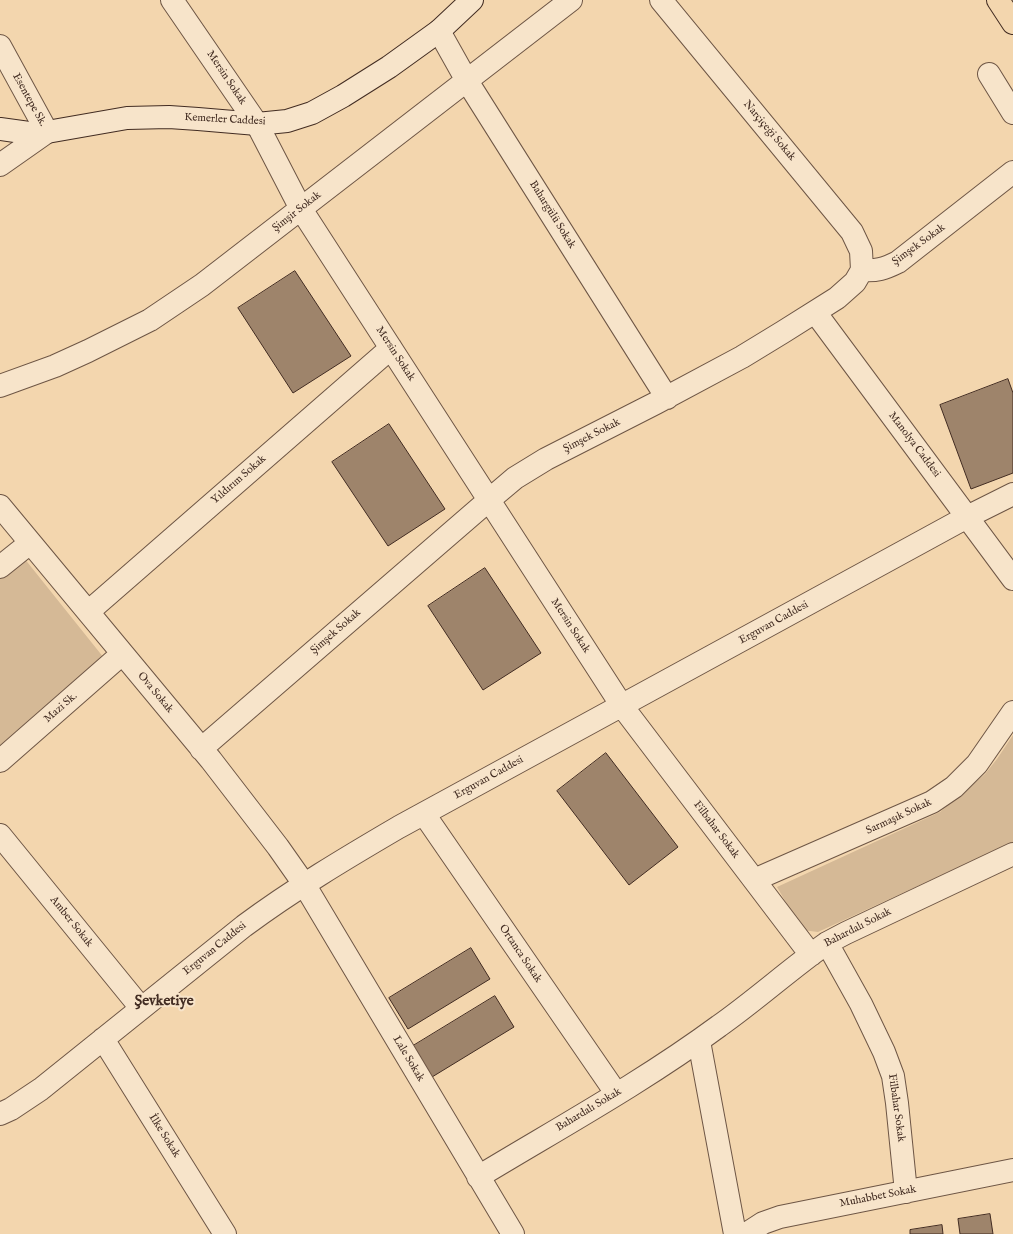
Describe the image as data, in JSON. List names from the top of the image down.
{
  "streets": {
    "street": [
      "Mersin Sokak",
      "Esentepe Sk.",
      "Kemerler Caddesi",
      "Narçiçeği Sokak",
      "Şimşir Sokak",
      "Bahargülü Sokak",
      "Şimşek Sokak",
      "Manolya Caddesi",
      "Yıldırım Sokak",
      "Erguvan Caddesi",
      "Ova Sokak",
      "Mazi Sk.",
      "Sarmaşık Sokak",
      "Filbahar Sokak",
      "Amber Sokak",
      "Bahardalı Sokak",
      "Ortanca Sokak",
      "Lale Sokak",
      "İlke Sokak",
      "Muhabbet Sokak"
    ]
  },
  "crossings": [
    ["Mersin Sokak", "Kemerler Caddesi"],
    ["Mersin Sokak", "Şimşir Sokak"],
    ["Mersin Sokak", "Şimşek Sokak"],
    ["Mersin Sokak", "Yıldırım Sokak"],
    ["Mersin Sokak", "Erguvan Caddesi"],
    ["Mersin Sokak", "Filbahar Sokak"],
    ["Esentepe Sk.", "Kemerler Caddesi"],
    ["Kemerler Caddesi", "Bahargülü Sokak"],
    ["Narçiçeği Sokak", "Şimşek Sokak"],
    ["Şimşir Sokak", "Bahargülü Sokak"],
    ["Bahargülü Sokak", "Şimşek Sokak"],
    ["Şimşek Sokak", "Manolya Caddesi"],
    ["Şimşek Sokak", "Ova Sokak"],
    ["Manolya Caddesi", "Erguvan Caddesi"],
    ["Yıldırım Sokak", "Ova Sokak"],
    ["Erguvan Caddesi", "Ova Sokak"],
    ["Erguvan Caddesi", "Filbahar Sokak"],
    ["Erguvan Caddesi", "Amber Sokak"],
    ["Erguvan Caddesi", "Ortanca Sokak"],
    ["Erguvan Caddesi", "Lale Sokak"],
    ["Erguvan Caddesi", "İlke Sokak"],
    ["Ova Sokak", "Mazi Sk."],
    ["Ova Sokak", "Lale Sokak"],
    ["Sarmaşık Sokak", "Filbahar Sokak"],
    ["Filbahar Sokak", "Bahardalı Sokak"],
    ["Filbahar Sokak", "Muhabbet Sokak"],
    ["Bahardalı Sokak", "Ortanca Sokak"],
    ["Bahardalı Sokak", "Lale Sokak"]
  ],
  "districts": ["Şevketiye"]
}
